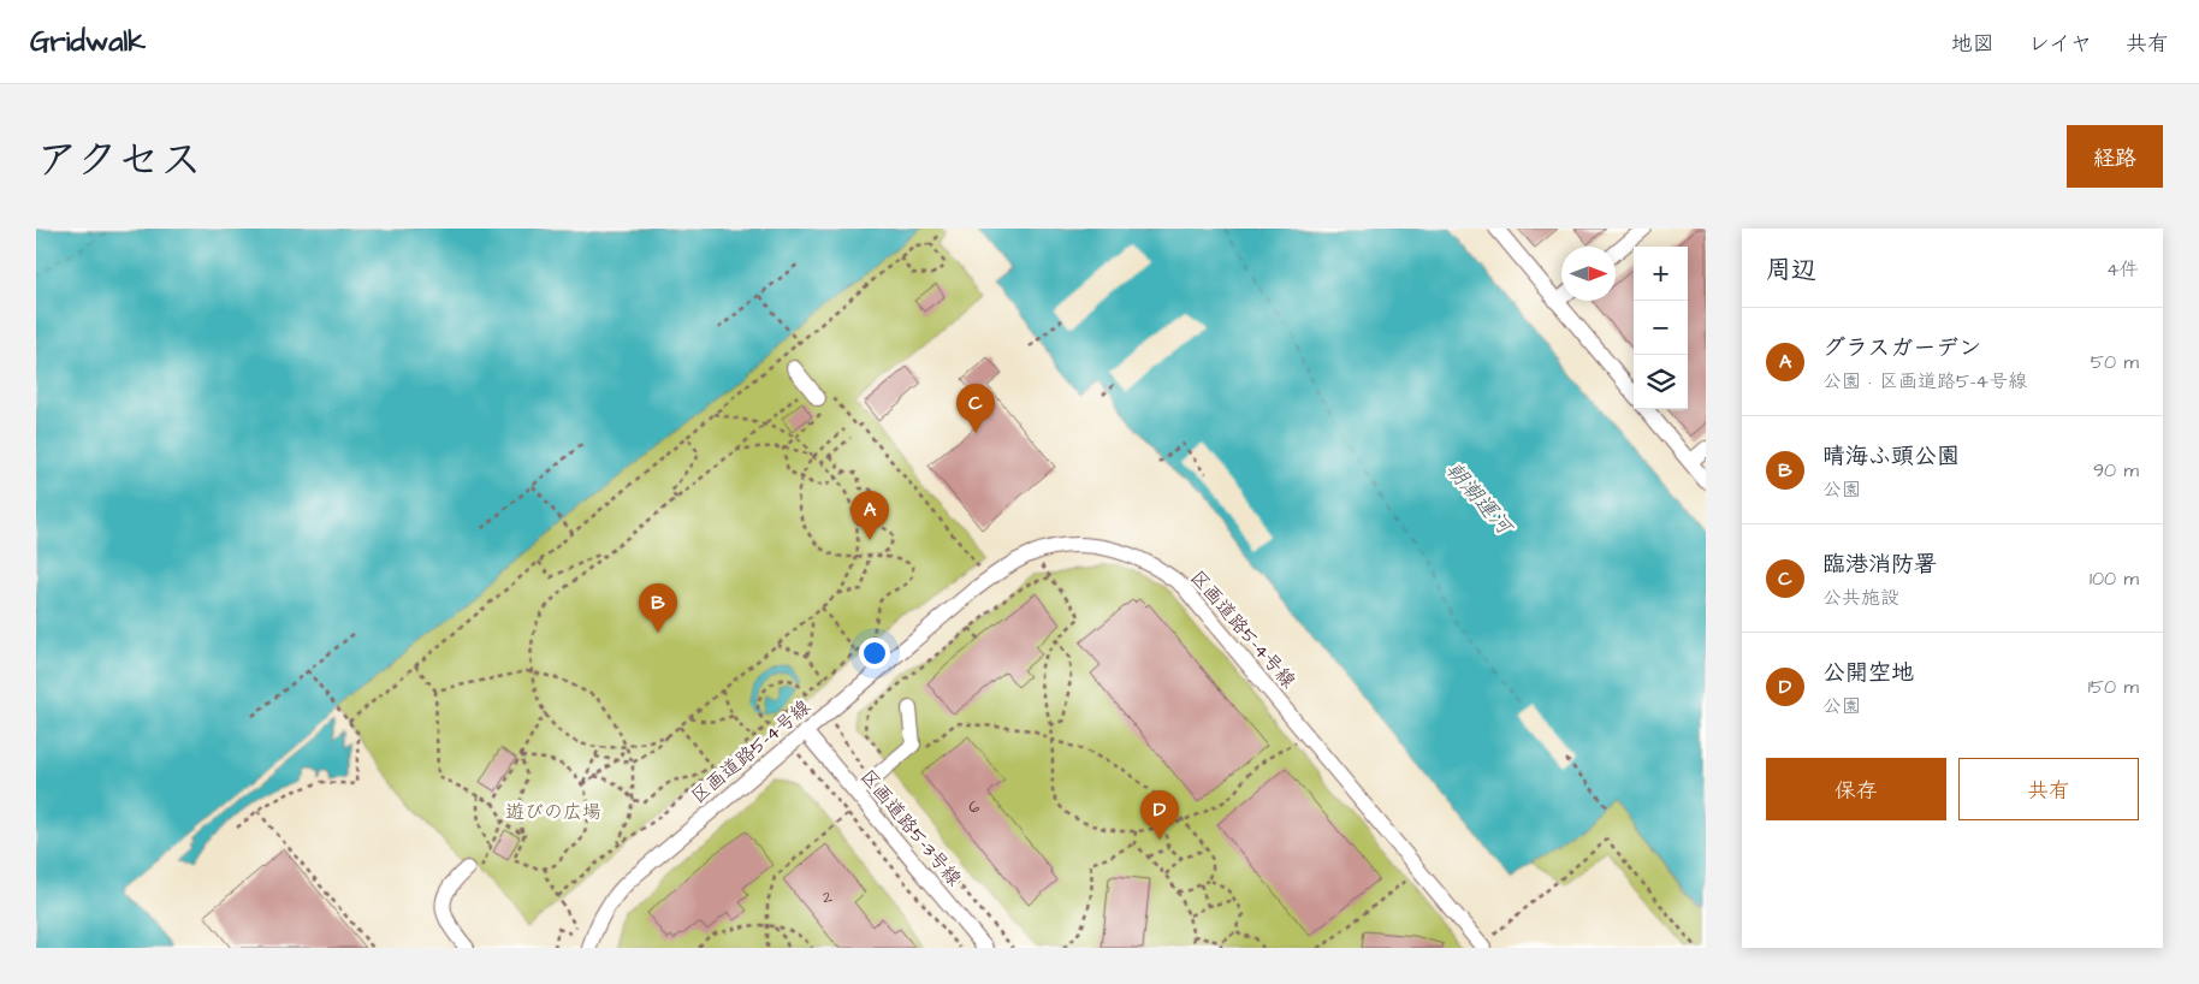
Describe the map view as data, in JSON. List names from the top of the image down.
{
  "streets": {
    "street": ["区画道路5-4号線", "区画道路5-3号線"]
  },
  "crossings": [
    ["区画道路5-4号線", "区画道路5-3号線"]
  ],
  "water": ["朝潮運河"],
  "parks": ["遊びの広場"],
  "house_numbers": ["6", "2"],
  "north": "right",
  "page": {
    "header": "Gridwalk",
    "nav": ["地図", "レイヤ", "共有"],
    "title": "アクセス",
    "buttons": [
      "経路",
      ["保存", "共有"]
    ],
    "heading": ["周辺", "4件"],
    "map_buttons": ["+", "−"],
    "list": [
      {
        "mark": "A",
        "name": "グラスガーデン",
        "note": "公園 · 区画道路5-4号線",
        "value": "50 m"
      },
      {
        "mark": "B",
        "name": "晴海ふ頭公園",
        "note": "公園",
        "value": "90 m"
      },
      {
        "mark": "C",
        "name": "臨港消防署",
        "note": "公共施設",
        "value": "100 m"
      },
      {
        "mark": "D",
        "name": "公開空地",
        "note": "公園",
        "value": "150 m"
      }
    ],
    "pins": [
      "C",
      "A",
      "B",
      "D"
    ]
  }
}
